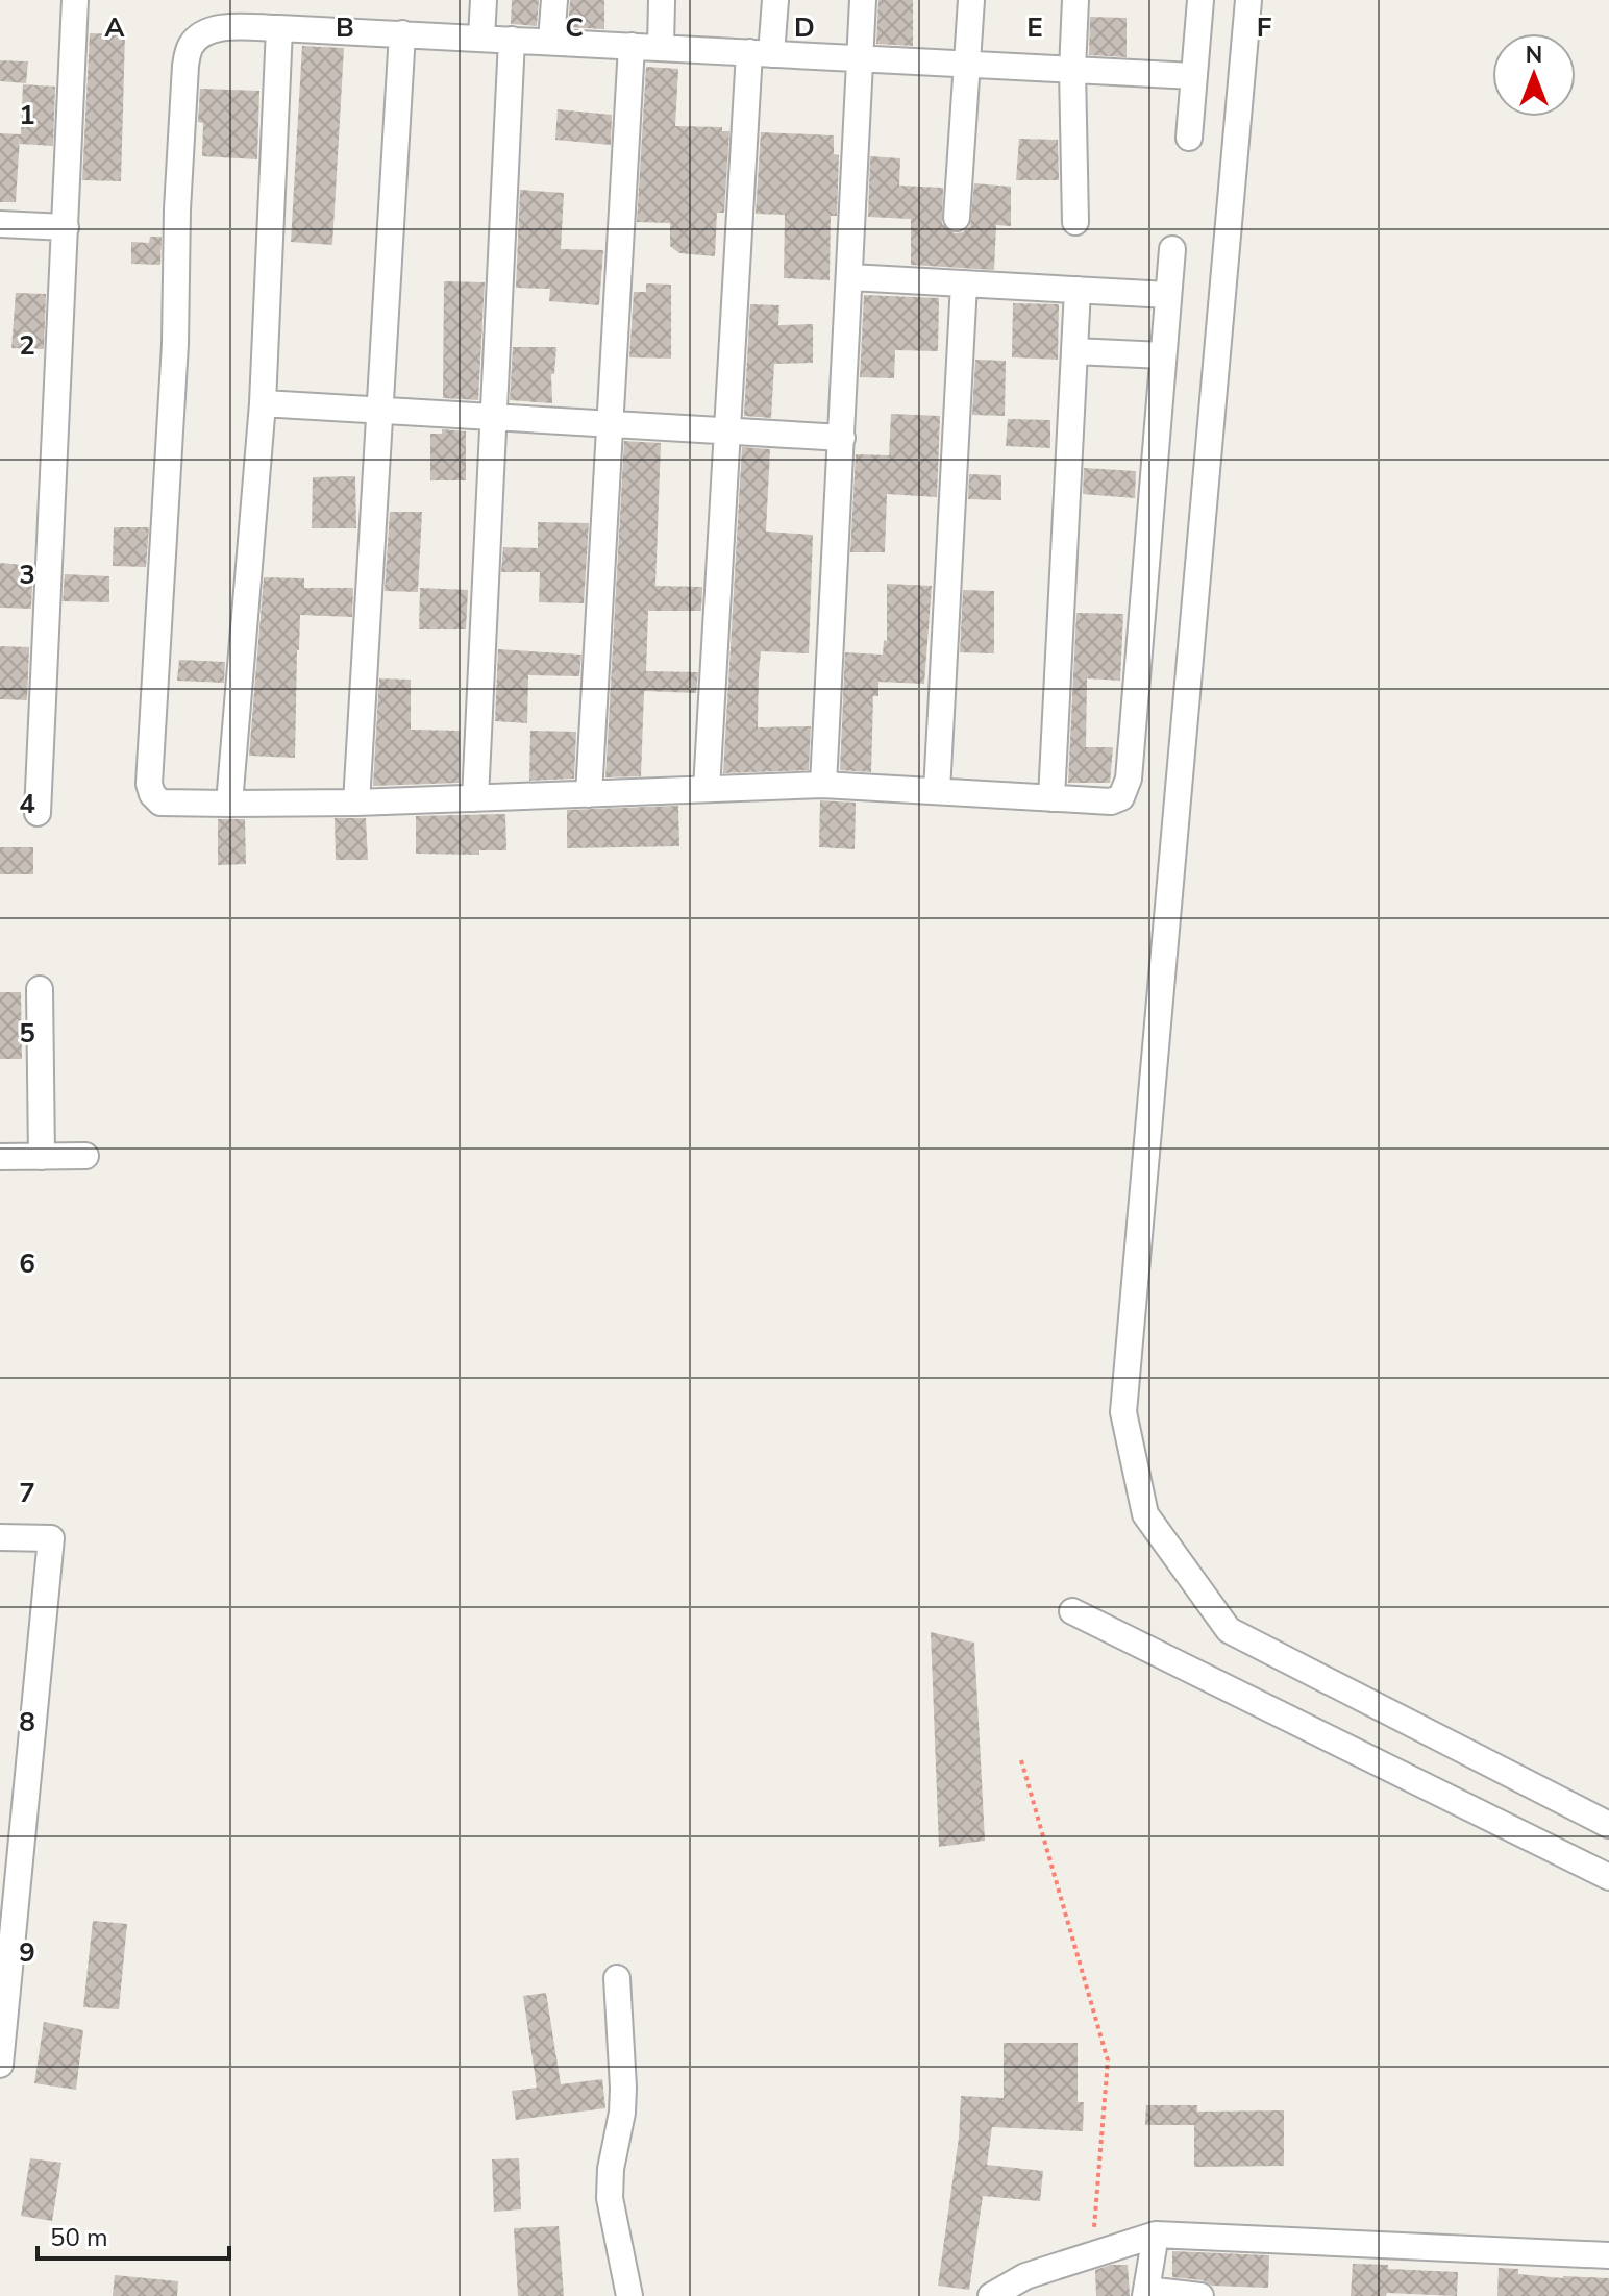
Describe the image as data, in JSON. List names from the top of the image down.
{
  "scale_bar": "50 m",
  "north": "top",
  "grid": {
    "columns": [
      "A",
      "B",
      "C",
      "D",
      "E",
      "F"
    ],
    "rows": [
      "1",
      "2",
      "3",
      "4",
      "5",
      "6",
      "7",
      "8",
      "9"
    ]
  }
}
